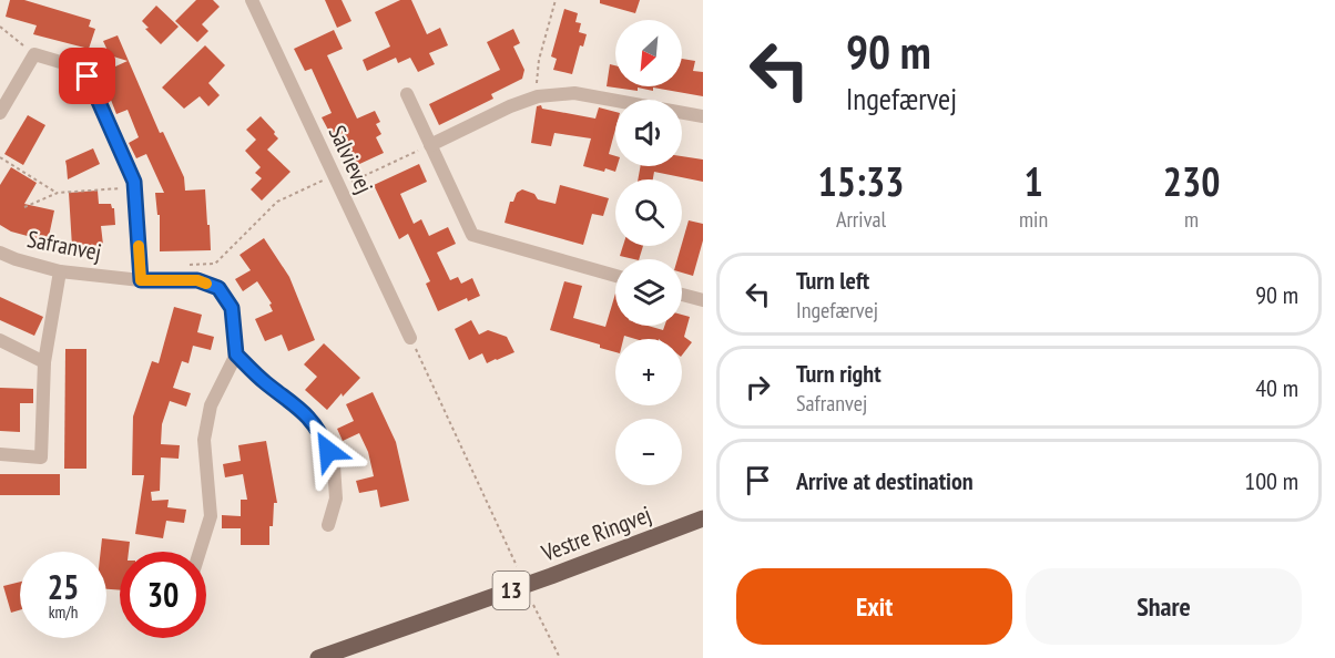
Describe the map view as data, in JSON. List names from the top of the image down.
{
  "streets": {
    "main road": ["Vestre Ringvej", "13"],
    "street": ["Salvievej", "Safranvej"]
  },
  "north": "bottom left",
  "page": {
    "turn": ["90 m", "Ingefærvej"],
    "map_buttons": ["+", "−"],
    "eta": [
      "15:33",
      "Arrival",
      "1",
      "min",
      "230",
      "m"
    ],
    "list": [
      {
        "name": "Turn left",
        "note": "Ingefærvej",
        "value": "90 m"
      },
      {
        "name": "Turn right",
        "note": "Safranvej",
        "value": "40 m"
      },
      {
        "name": "Arrive at destination",
        "value": "100 m"
      }
    ],
    "speed": "25 km/h",
    "limit": "30",
    "buttons": ["Exit", "Share"]
  }
}
